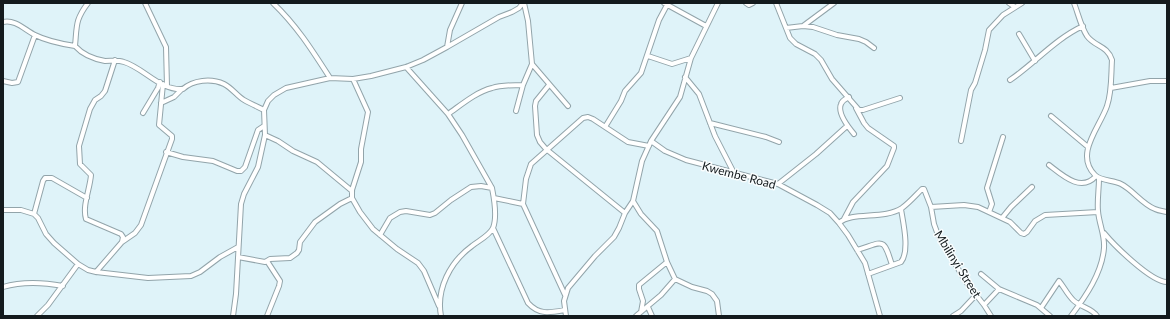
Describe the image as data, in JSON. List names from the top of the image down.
{
  "streets": {
    "street": ["Kwembe Road", "Mbilinyi Street"]
  }
}
